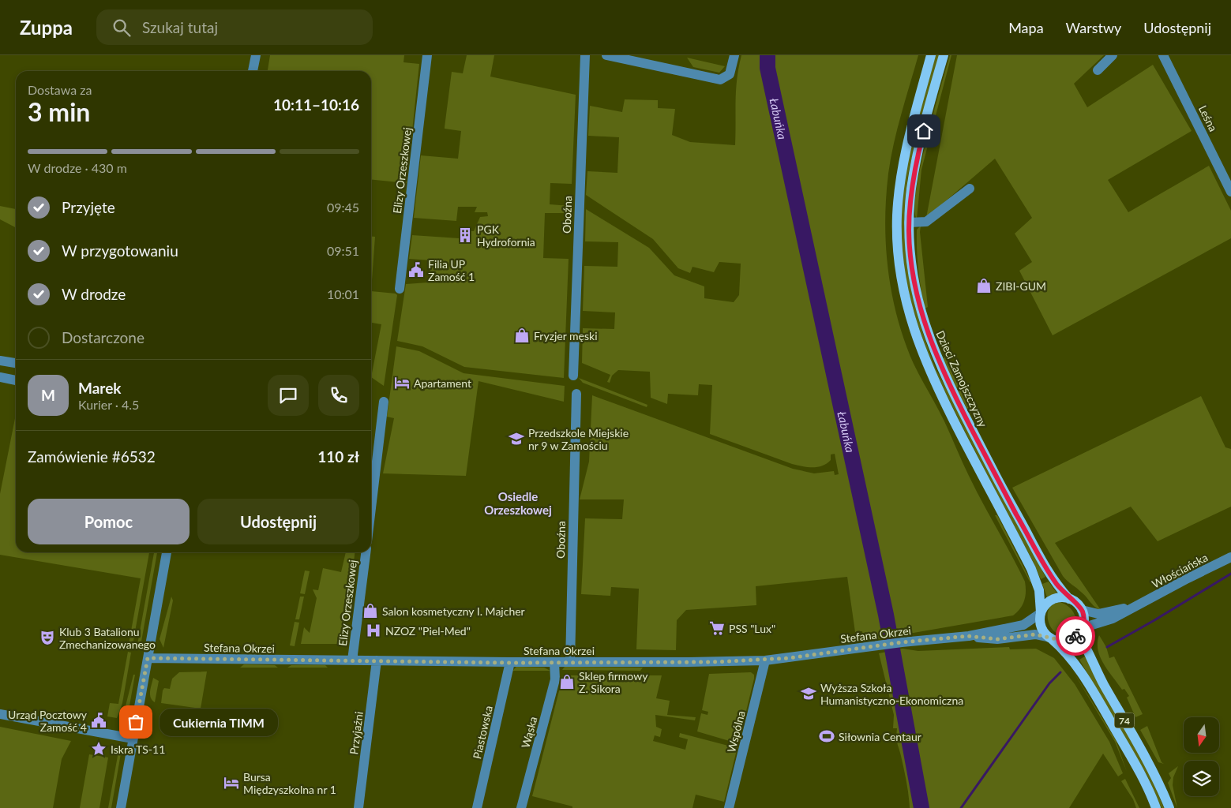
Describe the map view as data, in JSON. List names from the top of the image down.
{
  "streets": {
    "main road": ["Dzieci Zamojszczyzny", "74"],
    "street": [
      "Leśna",
      "Elizy Orzeszkowej",
      "Oboźna",
      "Włościańska",
      "Stefana Okrzei",
      "Wspólna",
      "Piastowska",
      "Wąska",
      "Przyjaźni"
    ]
  },
  "crossings": [
    ["Elizy Orzeszkowej", "Stefana Okrzei"],
    ["Oboźna", "Stefana Okrzei"],
    ["Dzieci Zamojszczyzny", "Włościańska"],
    ["Dzieci Zamojszczyzny", "Stefana Okrzei"],
    ["Dzieci Zamojszczyzny", "74"],
    ["Włościańska", "Stefana Okrzei"],
    ["Włościańska", "74"],
    ["Stefana Okrzei", "74"],
    ["Stefana Okrzei", "Wspólna"],
    ["Stefana Okrzei", "Piastowska"],
    ["Stefana Okrzei", "Wąska"],
    ["Stefana Okrzei", "Przyjaźni"]
  ],
  "districts": ["Osiedle Orzeszkowej"],
  "water": ["Łabuńka"],
  "places": {
    "building": ["PGK Hydrofornia"],
    "public building": ["Filia UP Zamość 1", "Urząd Pocztowy Zamość 4"],
    "shop": [
      "ZIBI-GUM",
      "Fryzjer męski",
      "Salon kosmetyczny I. Majcher",
      "Sklep firmowy Z. Sikora"
    ],
    "hotel": ["Apartament", "Bursa Międzyszkolna nr 1"],
    "school or university": ["Przedszkole Miejskie nr 9 w Zamościu", "Wyższa Szkoła Humanistyczno-Ekonomiczna"],
    "supermarket": ["PSS \"Lux\""],
    "hospital": ["NZOZ \"Piel-Med\""],
    "theatre": ["Klub 3 Batalionu Zmechanizowanego"],
    "other": ["Cukiernia TIMM"],
    "sports": ["Siłownia Centaur"],
    "place": ["Iskra TS-11"]
  },
  "north": "bottom",
  "page": {
    "header": "Zuppa",
    "search": "Szukaj tutaj",
    "nav": ["Mapa", "Warstwy", "Udostępnij"],
    "heading": ["3 min", "Dostawa za", "10:11–10:16"],
    "panel": [
      "Marek",
      "Kurier · 4.5",
      "Zamówienie #6532",
      "110 zł"
    ],
    "bar": "W drodze · 430 m",
    "list": [
      ["Przyjęte", "09:45"],
      ["W przygotowaniu", "09:51"],
      ["W drodze", "10:01"],
      "Dostarczone"
    ],
    "round": "M",
    "buttons": ["Pomoc", "Udostępnij"],
    "bubble": "Cukiernia TIMM"
  }
}
